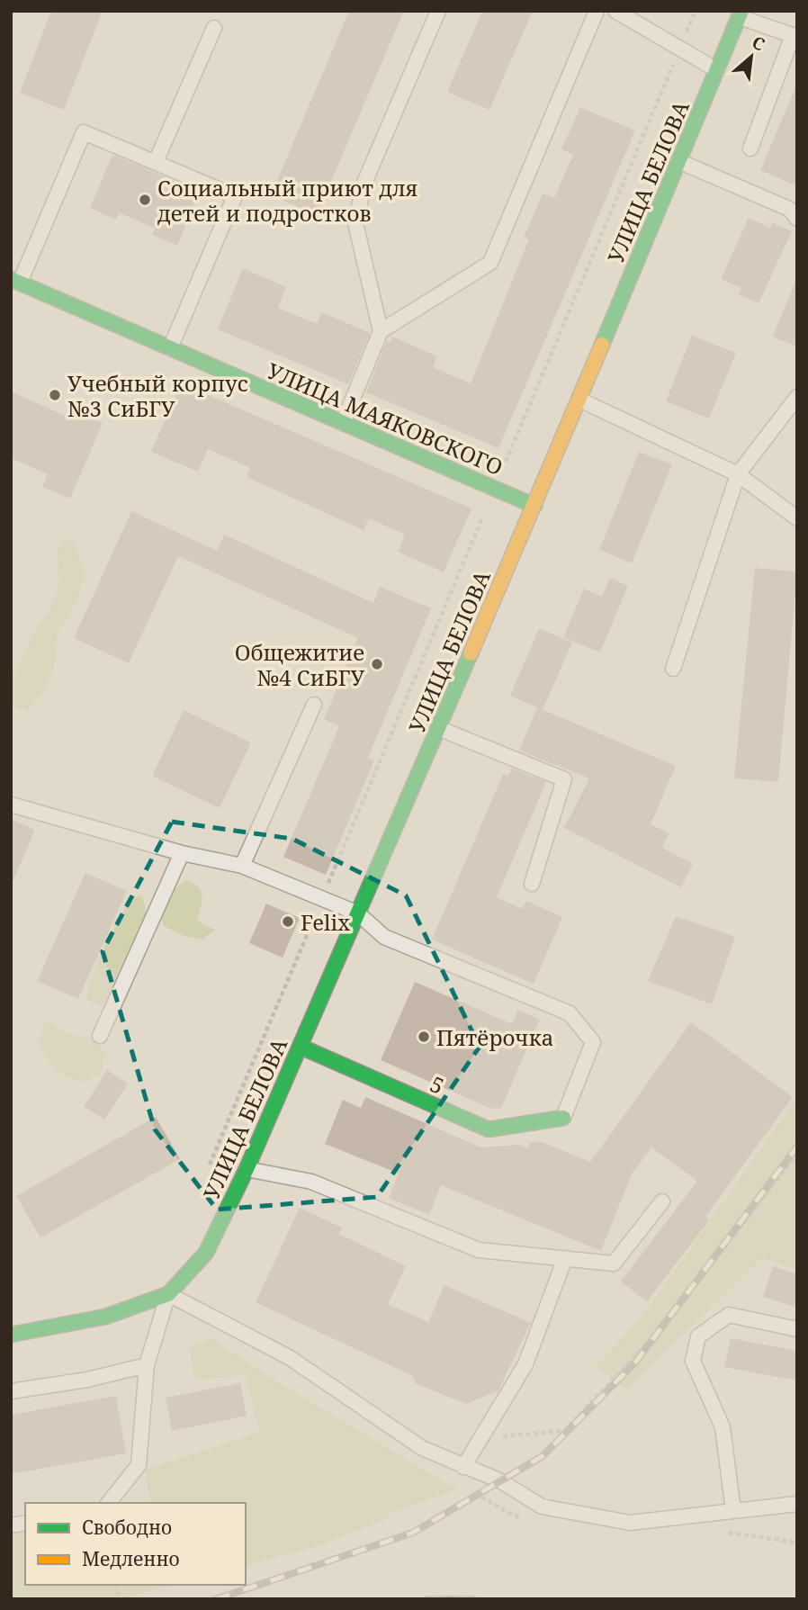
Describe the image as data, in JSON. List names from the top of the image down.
{
  "streets": {
    "main road": ["УЛИЦА БЕЛОВА", "УЛИЦА МАЯКОВСКОГО", "5"]
  },
  "crossings": [
    ["УЛИЦА БЕЛОВА", "УЛИЦА МАЯКОВСКОГО"],
    ["УЛИЦА БЕЛОВА", "5"]
  ],
  "places": [
    "Социальный приют для детей и подростков",
    "Учебный корпус №3 СиБГУ",
    "Общежитие №4 СиБГУ",
    "Felix",
    "Пятёрочка"
  ],
  "legend": ["Свободно", "Медленно"],
  "north": "top right"
}
